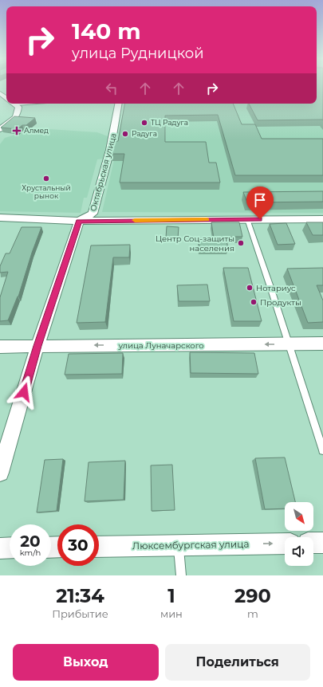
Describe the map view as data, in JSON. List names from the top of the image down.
{
  "streets": {
    "street": ["Октябрьская улица", "улица Луначарского", "Люксембургская улица"]
  },
  "one_way": ["улица Луначарского", "Люксембургская улица"],
  "places": {
    "other": [
      "ТЦ Радуга",
      "Радуга",
      "Хрустальный рынок",
      "Центр Соц-защиты населения",
      "Нотариус",
      "Продукты"
    ],
    "health": ["Алмед"]
  },
  "north": "bottom right",
  "page": {
    "turn": ["140 m", "улица Рудницкой"],
    "speed": "20 km/h",
    "limit": "30",
    "eta": [
      "21:34",
      "Прибытие",
      "1",
      "мин",
      "290",
      "m"
    ],
    "buttons": ["Выход", "Поделиться"]
  }
}
